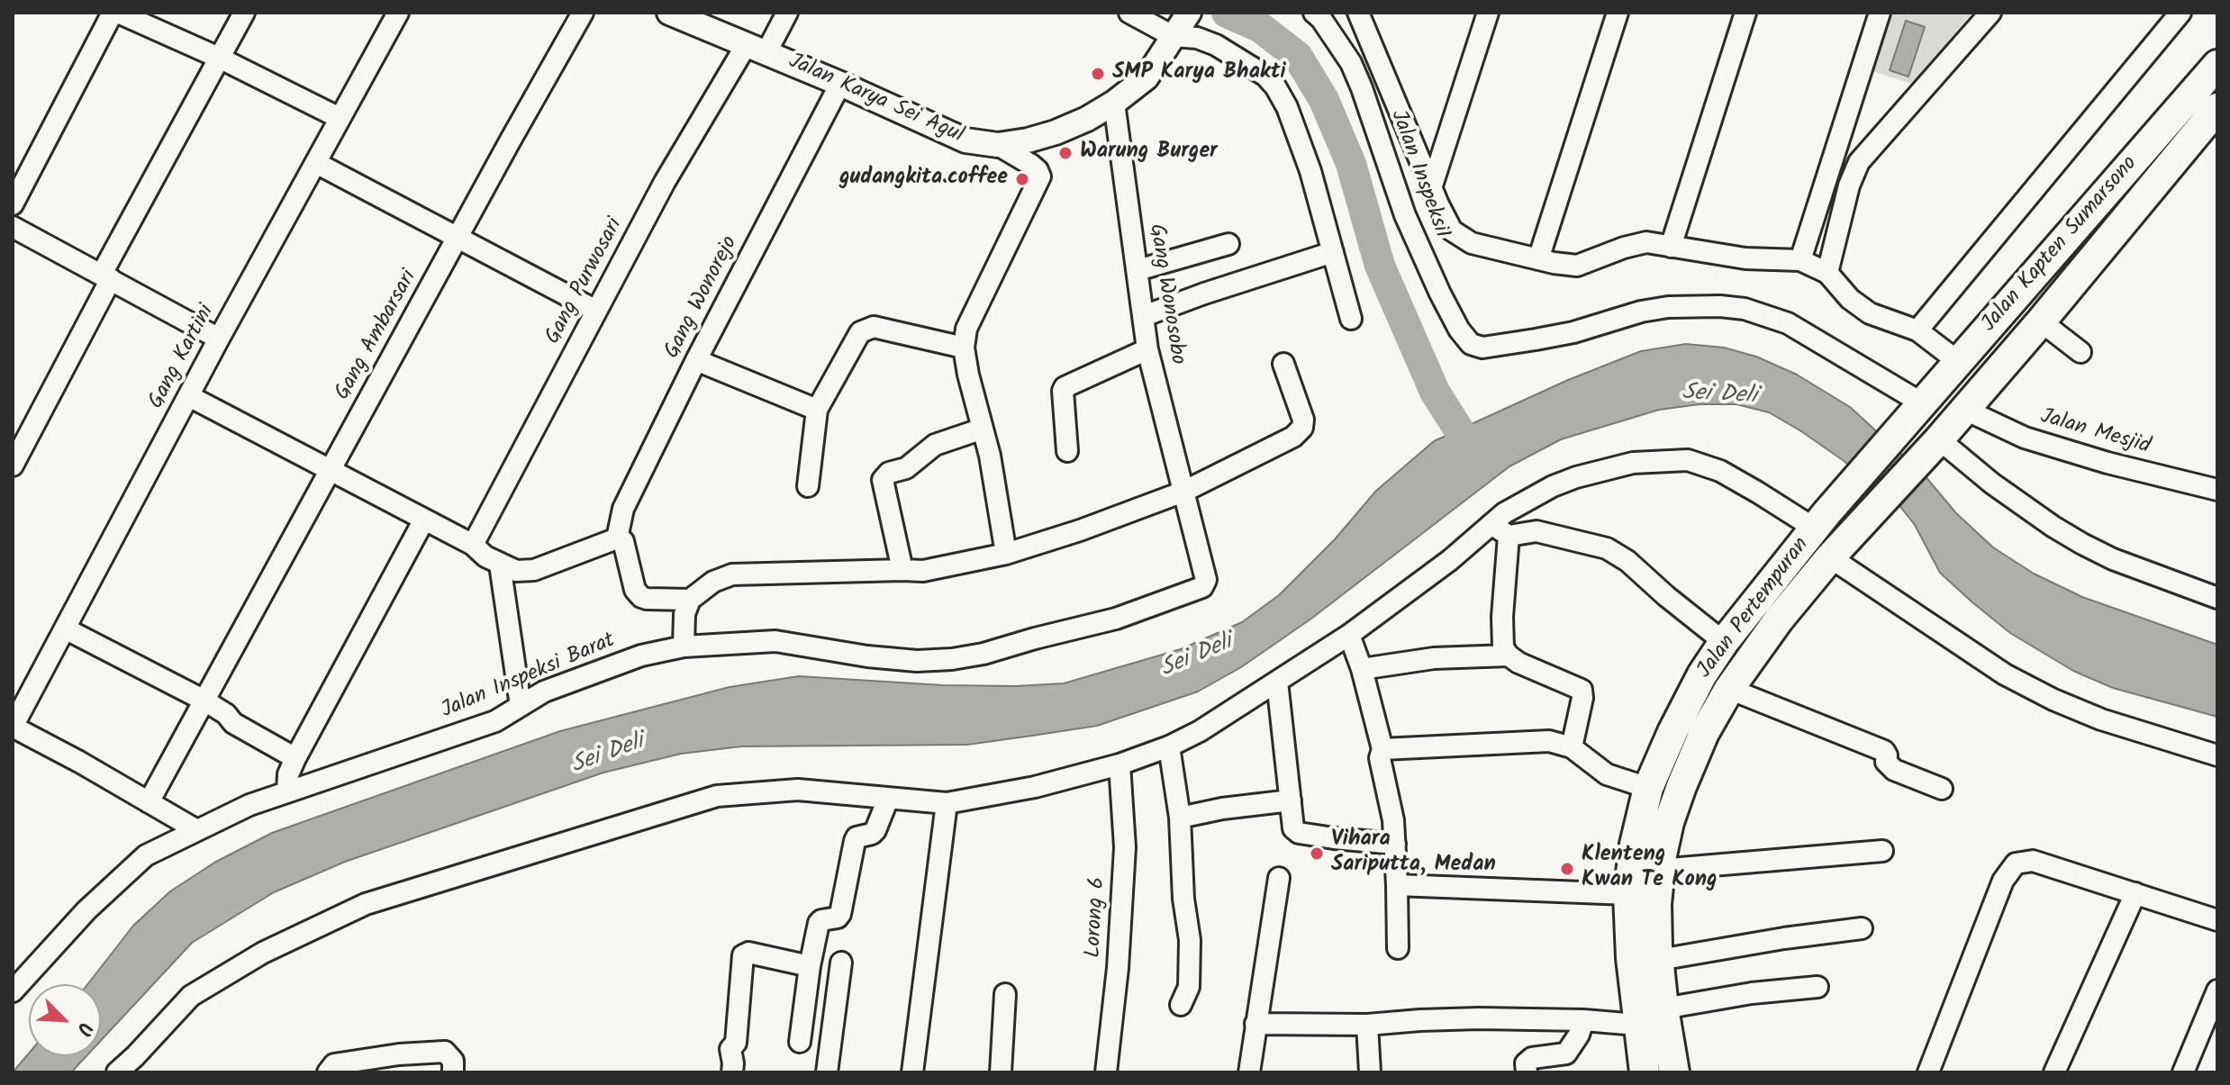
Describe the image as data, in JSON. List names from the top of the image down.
{
  "streets": {
    "highway": ["Jalan Kapten Sumarsono", "Jalan Pertempuran"],
    "main road": ["Jalan Karya Sei Agul"],
    "street": [
      "Jalan InspeksiI",
      "Gang Purwosari",
      "Gang Wonosobo",
      "Gang Wonorejo",
      "Gang Ambarsari",
      "Gang Kartini",
      "Jalan Mesjid",
      "Jalan Inspeksi Barat",
      "Lorong 6"
    ]
  },
  "crossings": [
    ["Jalan Karya Sei Agul", "Gang Purwosari"],
    ["Jalan Karya Sei Agul", "Gang Wonosobo"],
    ["Jalan Karya Sei Agul", "Gang Wonorejo"],
    ["Jalan InspeksiI", "Jalan Kapten Sumarsono"],
    ["Jalan InspeksiI", "Jalan Pertempuran"],
    ["Jalan Kapten Sumarsono", "Jalan Mesjid"],
    ["Jalan Kapten Sumarsono", "Jalan Pertempuran"],
    ["Gang Wonosobo", "Jalan Inspeksi Barat"]
  ],
  "water": ["Sei Deli"],
  "places": [
    "SMP Karya Bhakti",
    "Warung Burger",
    "gudangkita.coffee",
    "Vihara Sariputta, Medan",
    "Klenteng Kwan Te Kong"
  ],
  "north": "bottom right"
}
